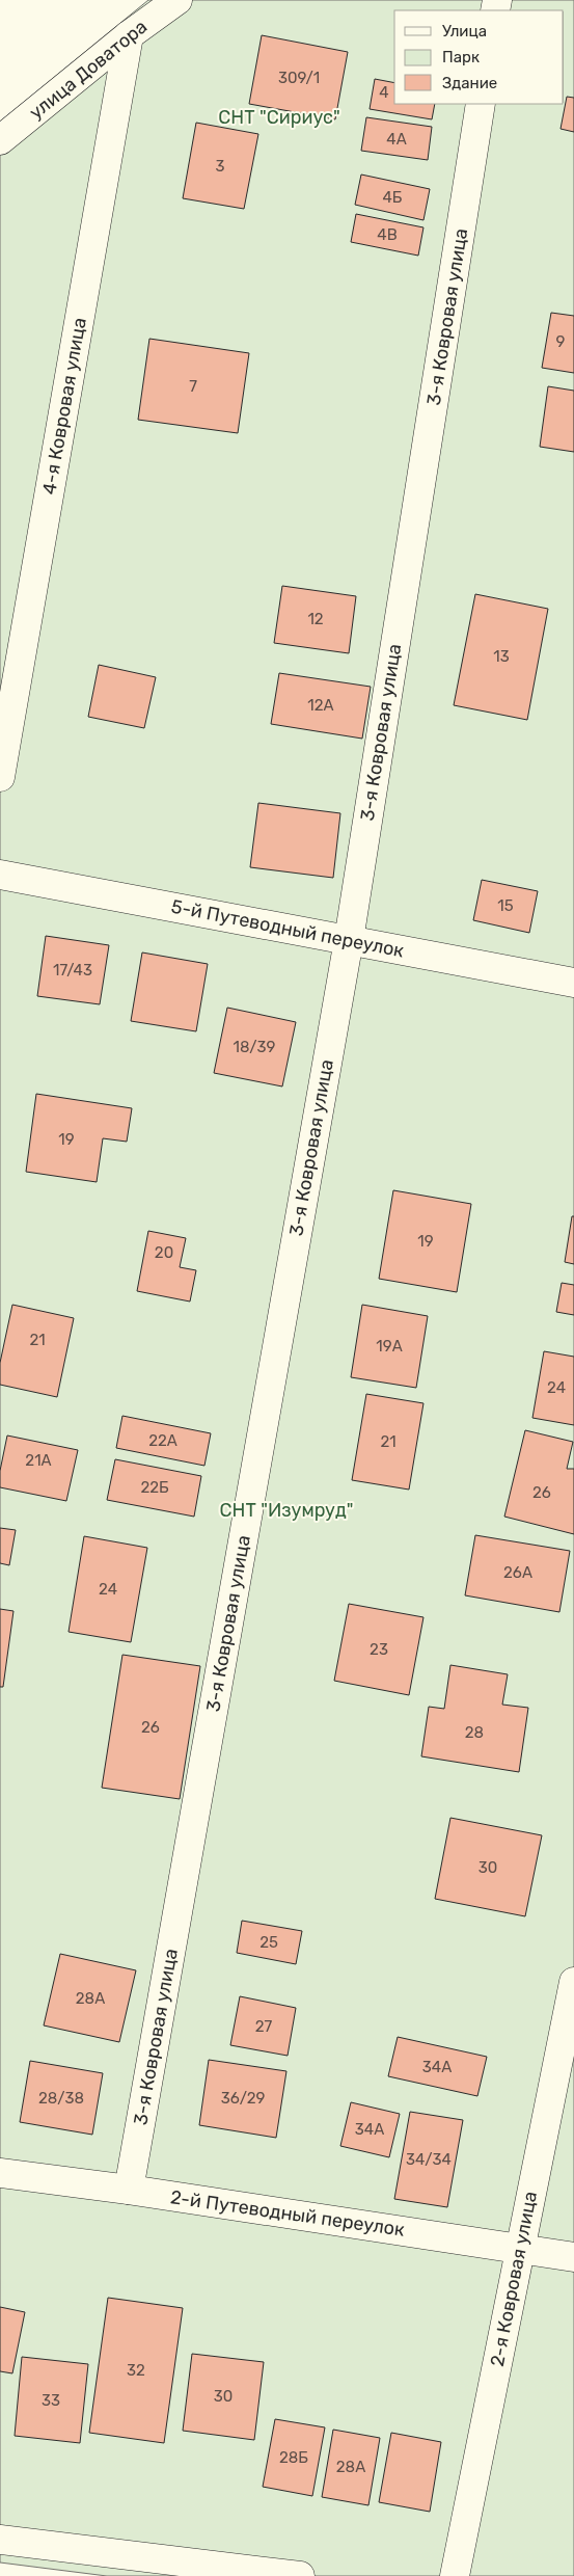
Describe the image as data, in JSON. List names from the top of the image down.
{
  "streets": {
    "street": [
      "улица Доватора",
      "3-я Ковровая улица",
      "4-я Ковровая улица",
      "5-й Путеводный переулок",
      "2-й Путеводный переулок",
      "2-я Ковровая улица"
    ]
  },
  "crossings": [
    ["улица Доватора", "4-я Ковровая улица"],
    ["3-я Ковровая улица", "5-й Путеводный переулок"],
    ["3-я Ковровая улица", "2-й Путеводный переулок"],
    ["2-й Путеводный переулок", "2-я Ковровая улица"]
  ],
  "parks": ["СНТ \"Сириус\"", "СНТ \"Изумруд\""],
  "house_numbers": [
    "309/1",
    "4",
    "4А",
    "3",
    "4Б",
    "4В",
    "9",
    "7",
    "12",
    "13",
    "12А",
    "15",
    "17/43",
    "18/39",
    "19",
    "19",
    "20",
    "21",
    "19А",
    "24",
    "22А",
    "21",
    "21А",
    "22Б",
    "26",
    "26А",
    "24",
    "23",
    "26",
    "28",
    "30",
    "25",
    "28А",
    "27",
    "34А",
    "28/38",
    "36/29",
    "34А",
    "34/34",
    "32",
    "30",
    "33",
    "28Б",
    "28А"
  ],
  "legend": ["Улица", "Парк", "Здание"]
}
